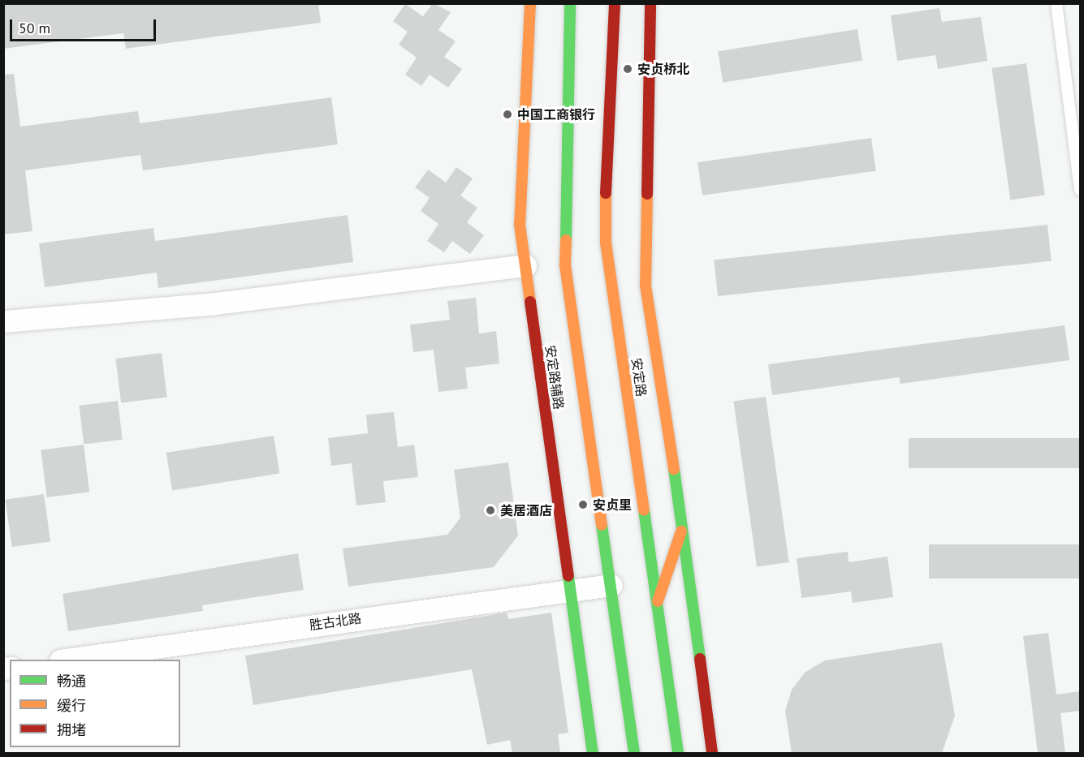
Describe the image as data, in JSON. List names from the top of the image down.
{
  "streets": {
    "street": ["安定路辅路", "安定路", "胜古北路"]
  },
  "crossings": [
    ["安定路辅路", "胜古北路"]
  ],
  "places": [
    "安贞桥北",
    "中国工商银行",
    "安贞里",
    "美居酒店"
  ],
  "legend": ["畅通", "缓行", "拥堵"],
  "scale_bar": "50 m"
}
